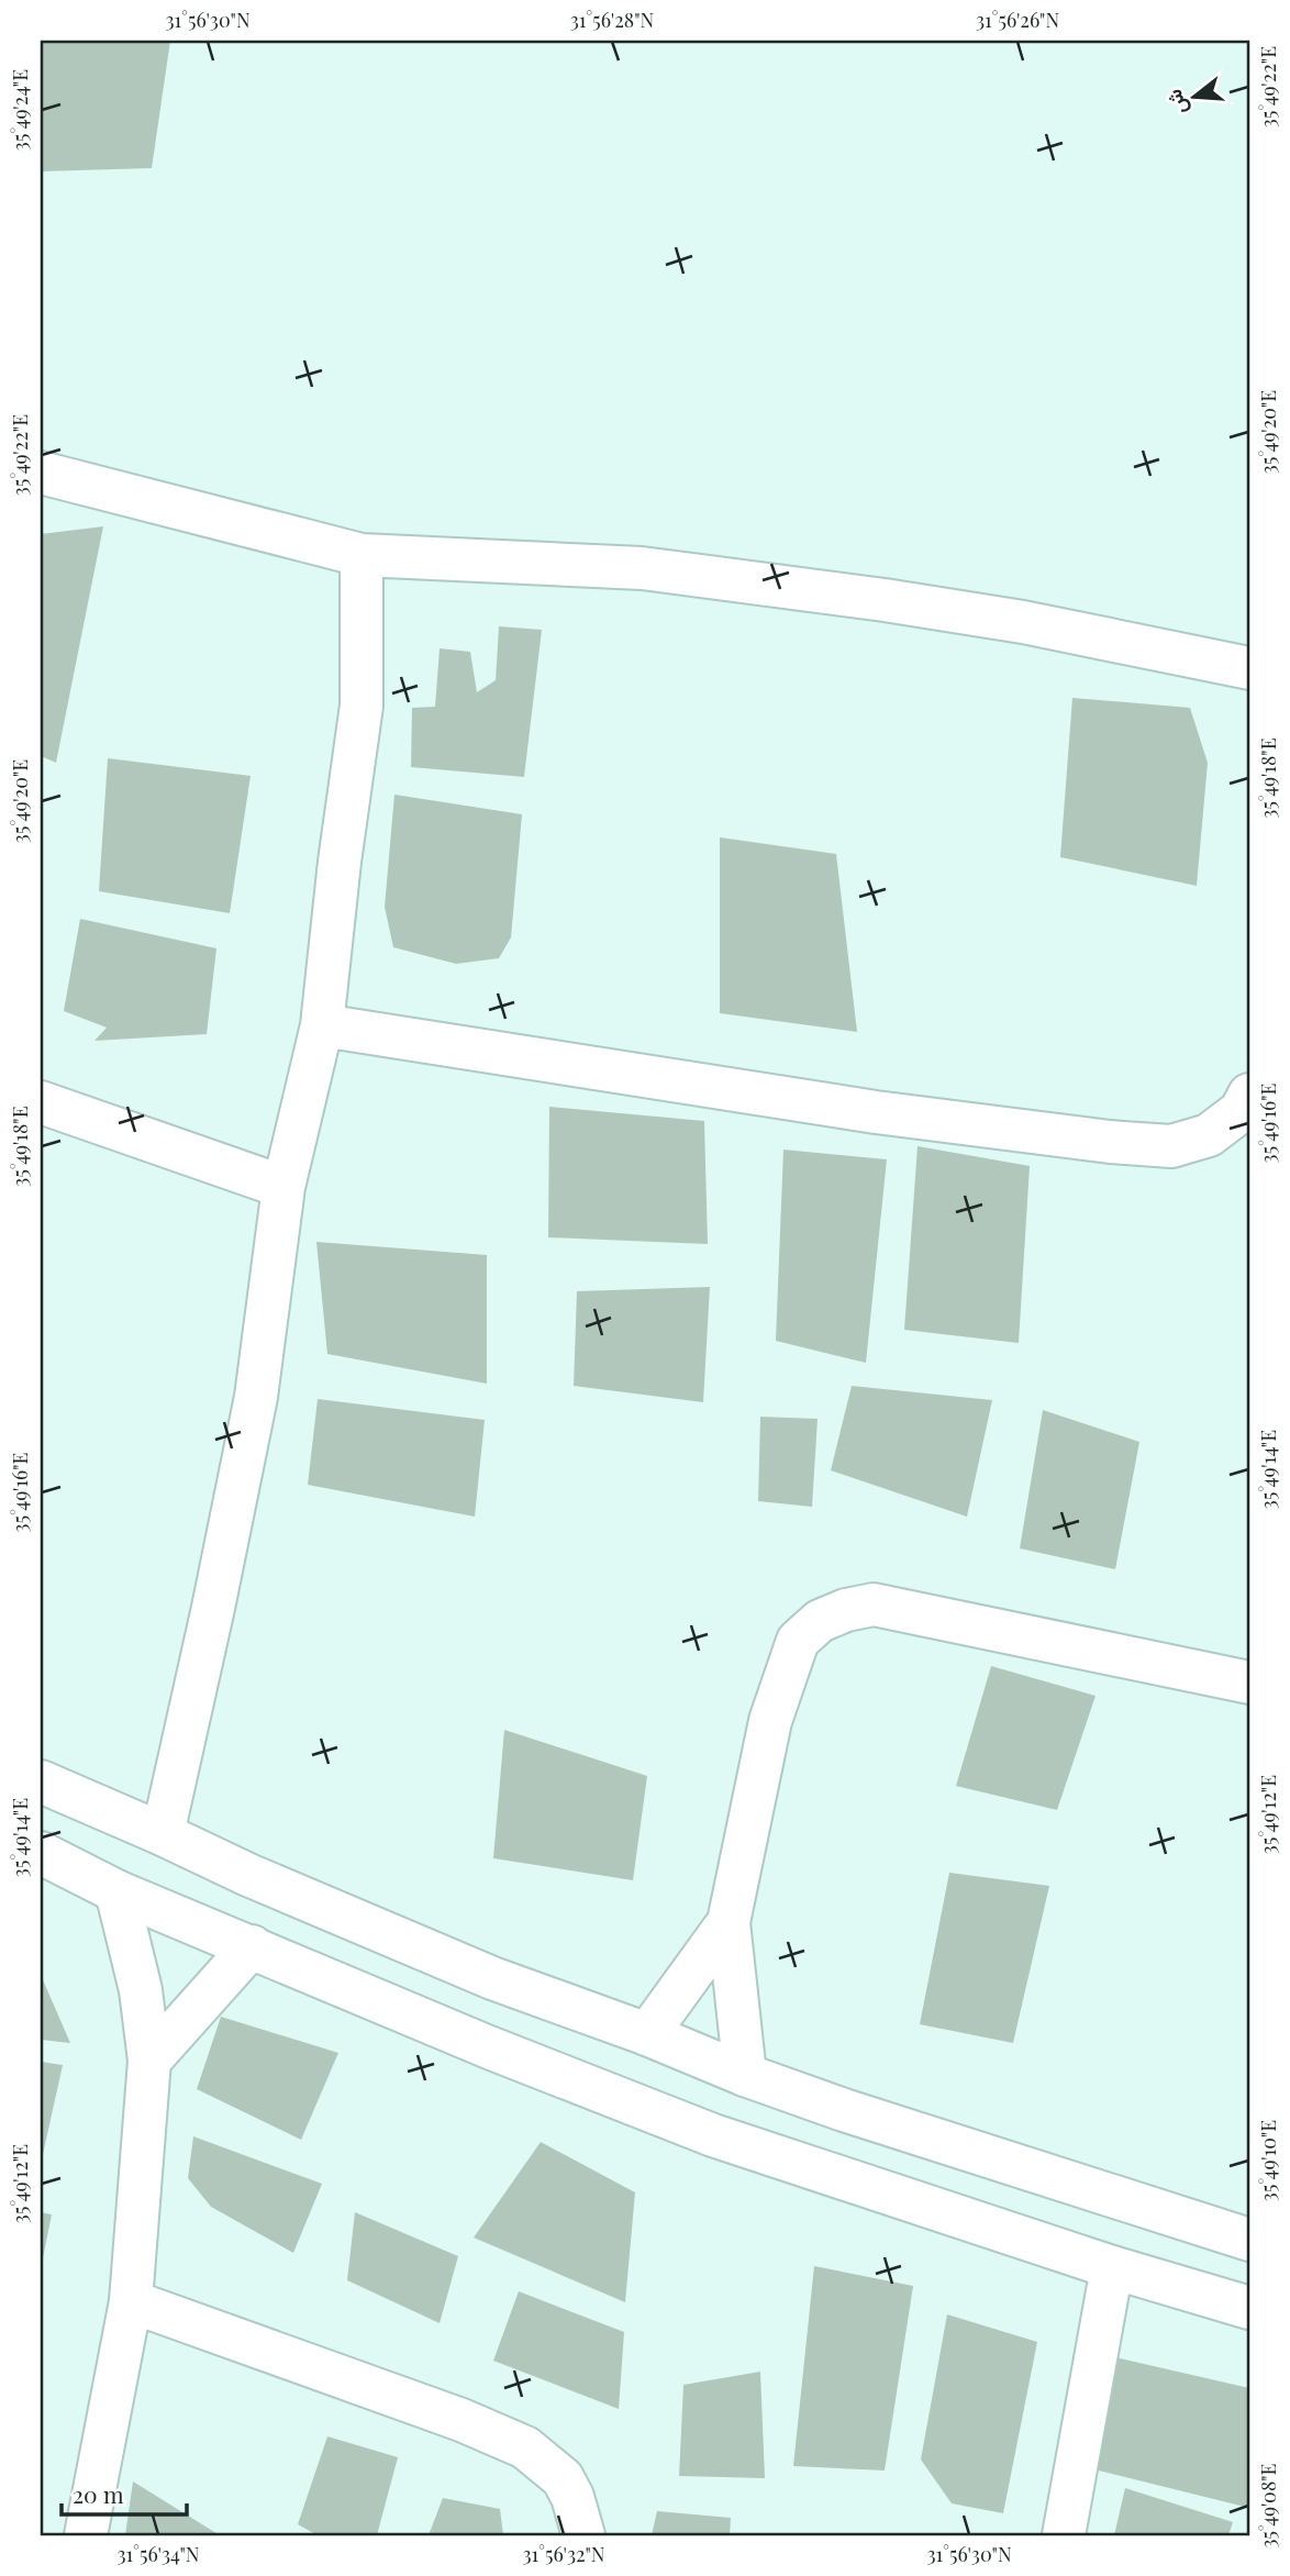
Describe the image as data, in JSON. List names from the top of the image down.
{
  "scale_bar": "20 m",
  "north": "left",
  "coordinates": [
    "31°56'30\"N",
    "31°56'28\"N",
    "31°56'26\"N",
    "35°49'22\"E",
    "35°49'24\"E",
    "35°49'20\"E",
    "35°49'18\"E",
    "35°49'16\"E",
    "35°49'14\"E",
    "35°49'12\"E",
    "35°49'10\"E",
    "35°49'08\"E",
    "31°56'34\"N",
    "31°56'32\"N"
  ]
}
